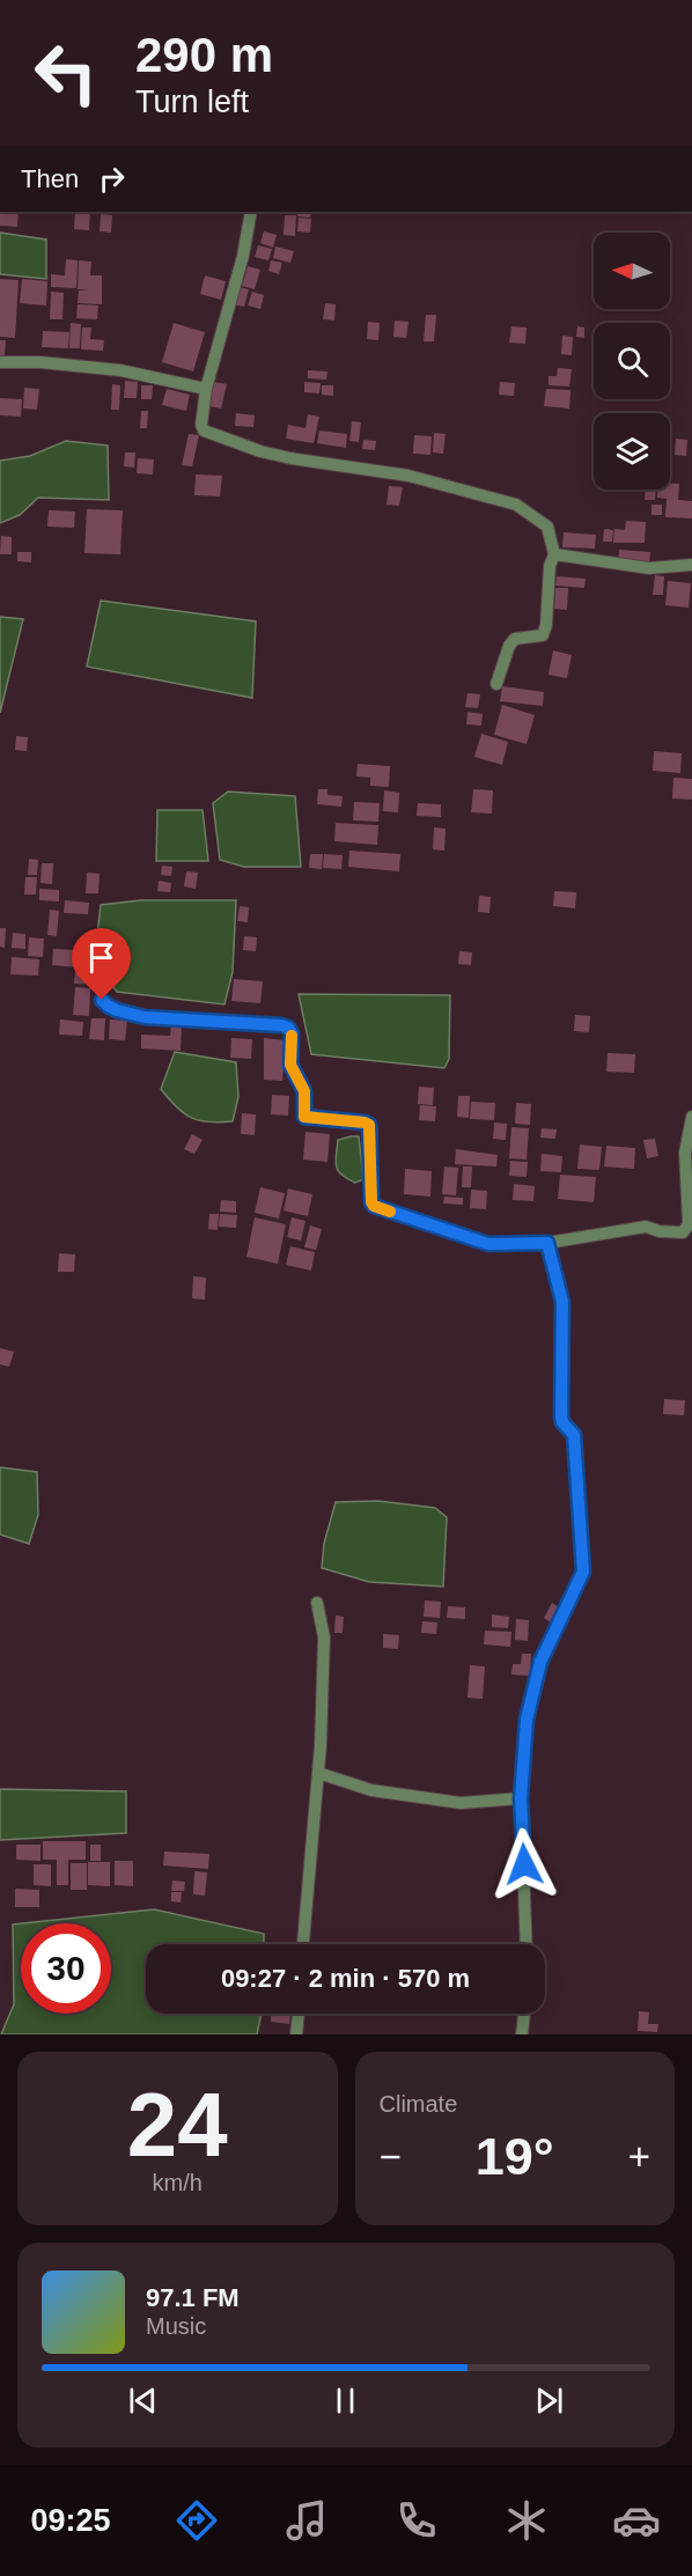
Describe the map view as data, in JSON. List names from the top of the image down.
{
  "north": "left",
  "page": {
    "turn": ["290 m", "Turn left"],
    "then": "Then",
    "limit": "30",
    "trip": "09:27 · 2 min · 570 m",
    "tile": [
      ["24", "km/h"],
      "Climate"
    ],
    "heat": ["−", "19°", "+"],
    "song": ["97.1 FM", "Music"],
    "tabs": "09:25"
  }
}
